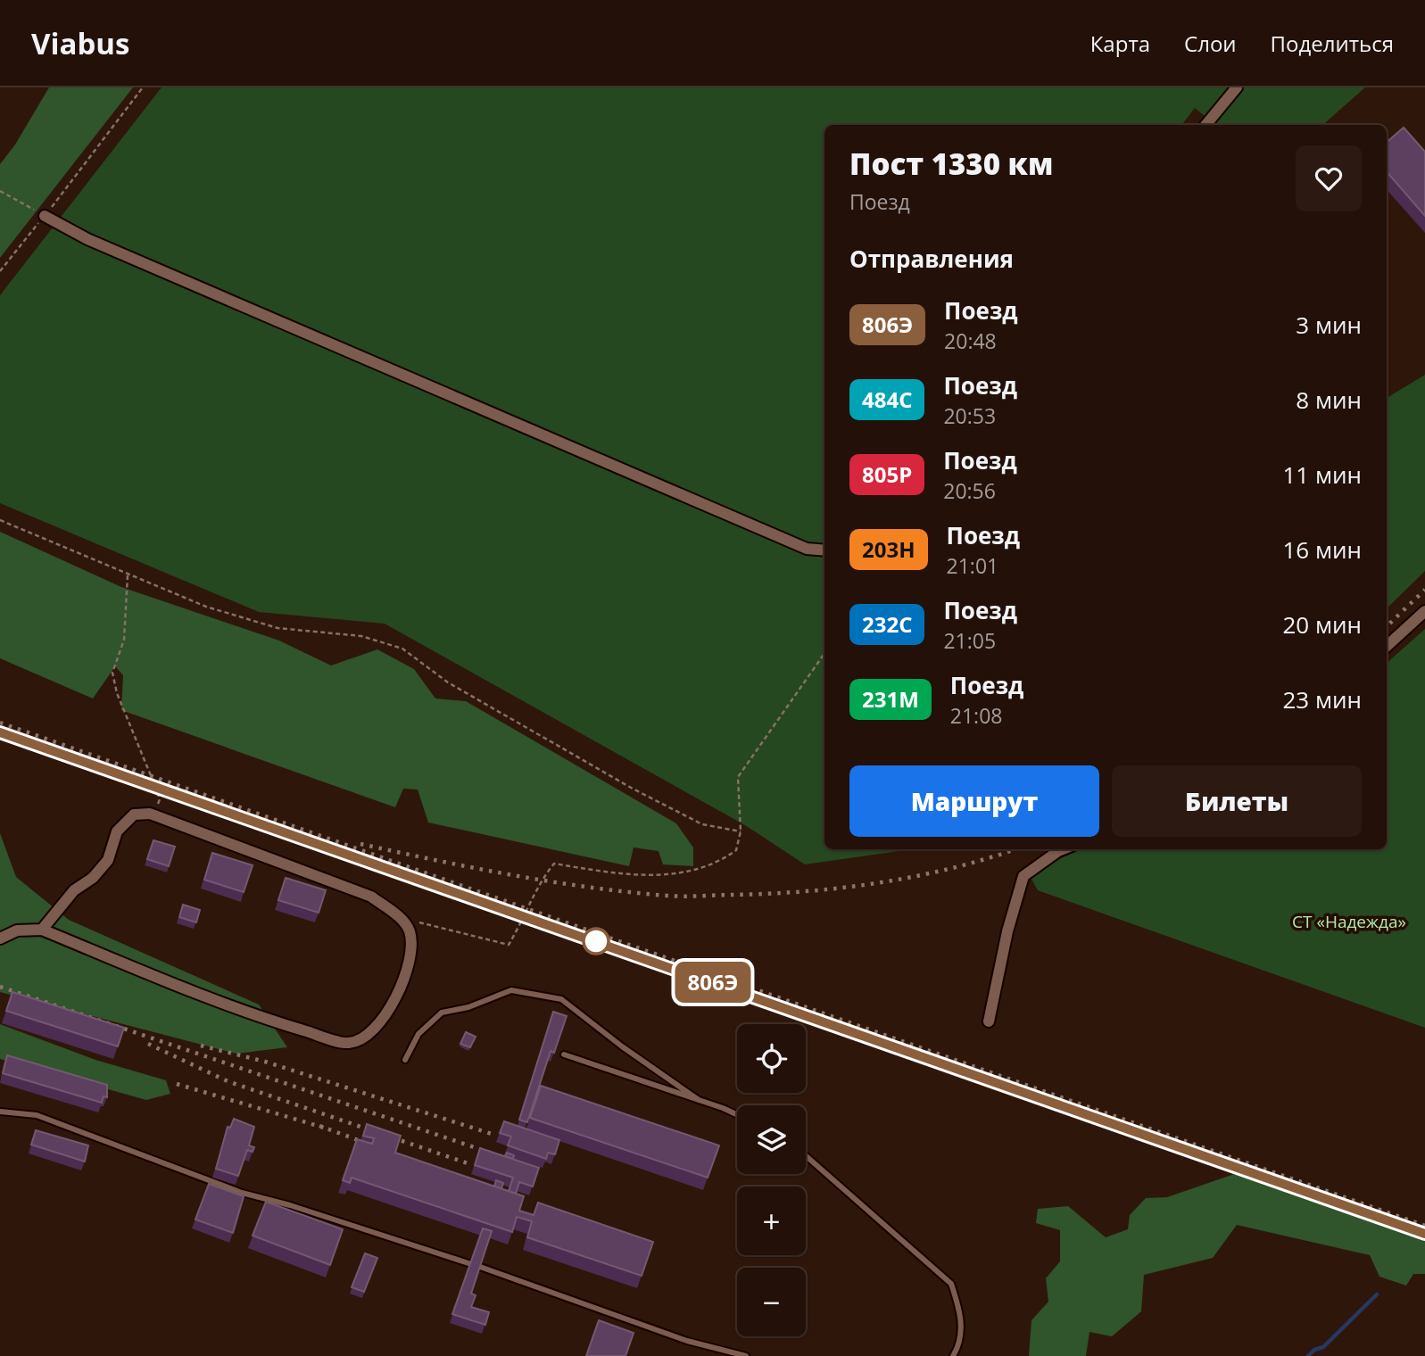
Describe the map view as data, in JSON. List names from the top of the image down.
{
  "parks": ["СТ «Надежда»"],
  "page": {
    "header": "Viabus",
    "nav": ["Карта", "Слои", "Поделиться"],
    "on_map": "806Э",
    "heading": [
      ["Пост 1330 км", "Поезд"],
      "Отправления"
    ],
    "list": [
      {
        "mark": "806Э",
        "name": "Поезд",
        "note": "20:48",
        "value": "3 мин"
      },
      {
        "mark": "484С",
        "name": "Поезд",
        "note": "20:53",
        "value": "8 мин"
      },
      {
        "mark": "805Р",
        "name": "Поезд",
        "note": "20:56",
        "value": "11 мин"
      },
      {
        "mark": "203Н",
        "name": "Поезд",
        "note": "21:01",
        "value": "16 мин"
      },
      {
        "mark": "232C",
        "name": "Поезд",
        "note": "21:05",
        "value": "20 мин"
      },
      {
        "mark": "231М",
        "name": "Поезд",
        "note": "21:08",
        "value": "23 мин"
      }
    ],
    "buttons": ["Маршрут", "Билеты"],
    "map_buttons": ["+", "−"]
  }
}
